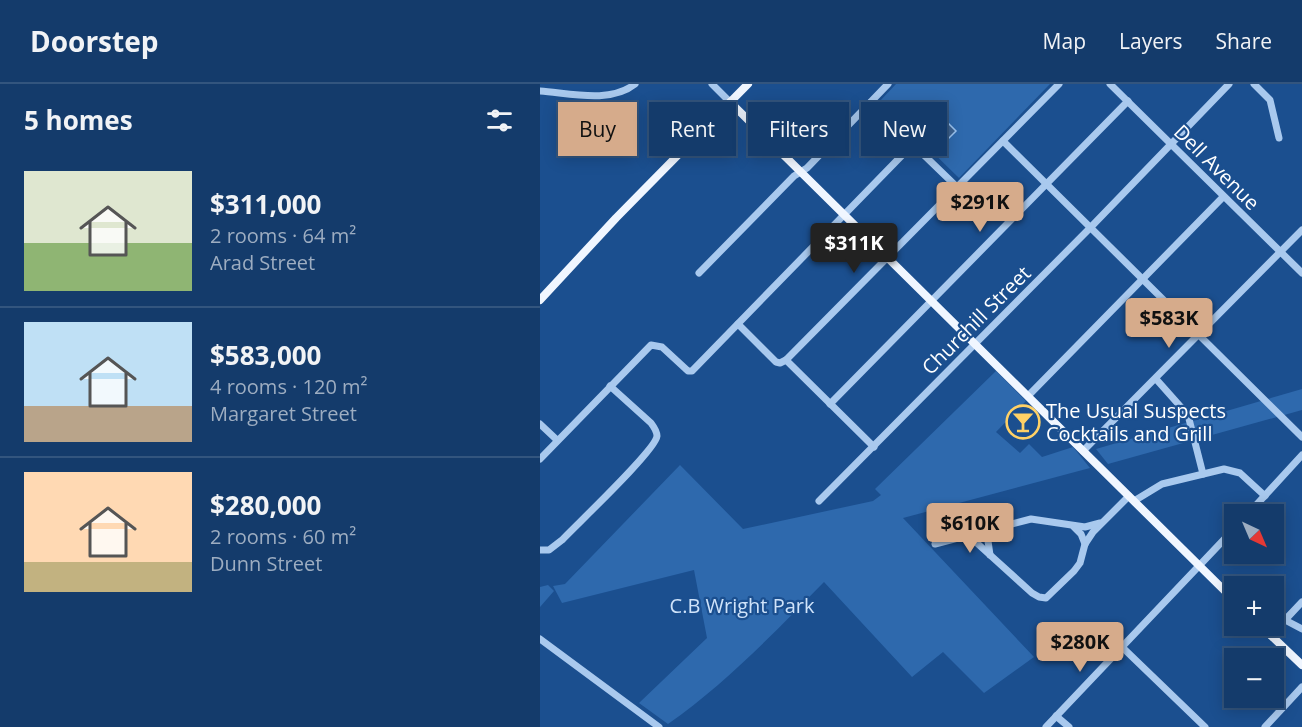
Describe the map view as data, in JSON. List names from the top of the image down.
{
  "streets": {
    "street": ["Dell Avenue", "Churchill Street"]
  },
  "crossings": [
    ["Dell Avenue", "Churchill Street"]
  ],
  "parks": ["C.B Wright Park"],
  "places": {
    "bar": ["The Usual Suspects Cocktails and Grill"]
  },
  "north": "bottom right",
  "page": {
    "header": "Doorstep",
    "nav": ["Map", "Layers", "Share"],
    "heading": "5 homes",
    "chip": [
      "Buy",
      "Rent",
      "Filters",
      "New"
    ],
    "list": [
      {
        "name": "$311,000",
        "note": "2 rooms · 64 m² · Arad Street"
      },
      {
        "name": "$583,000",
        "note": "4 rooms · 120 m² · Margaret Street"
      },
      {
        "name": "$280,000",
        "note": "2 rooms · 60 m² · Dunn Street"
      }
    ],
    "price": [
      "$291K",
      "$311K",
      "$583K",
      "$610K",
      "$280K"
    ],
    "map_buttons": ["+", "−"]
  }
}
